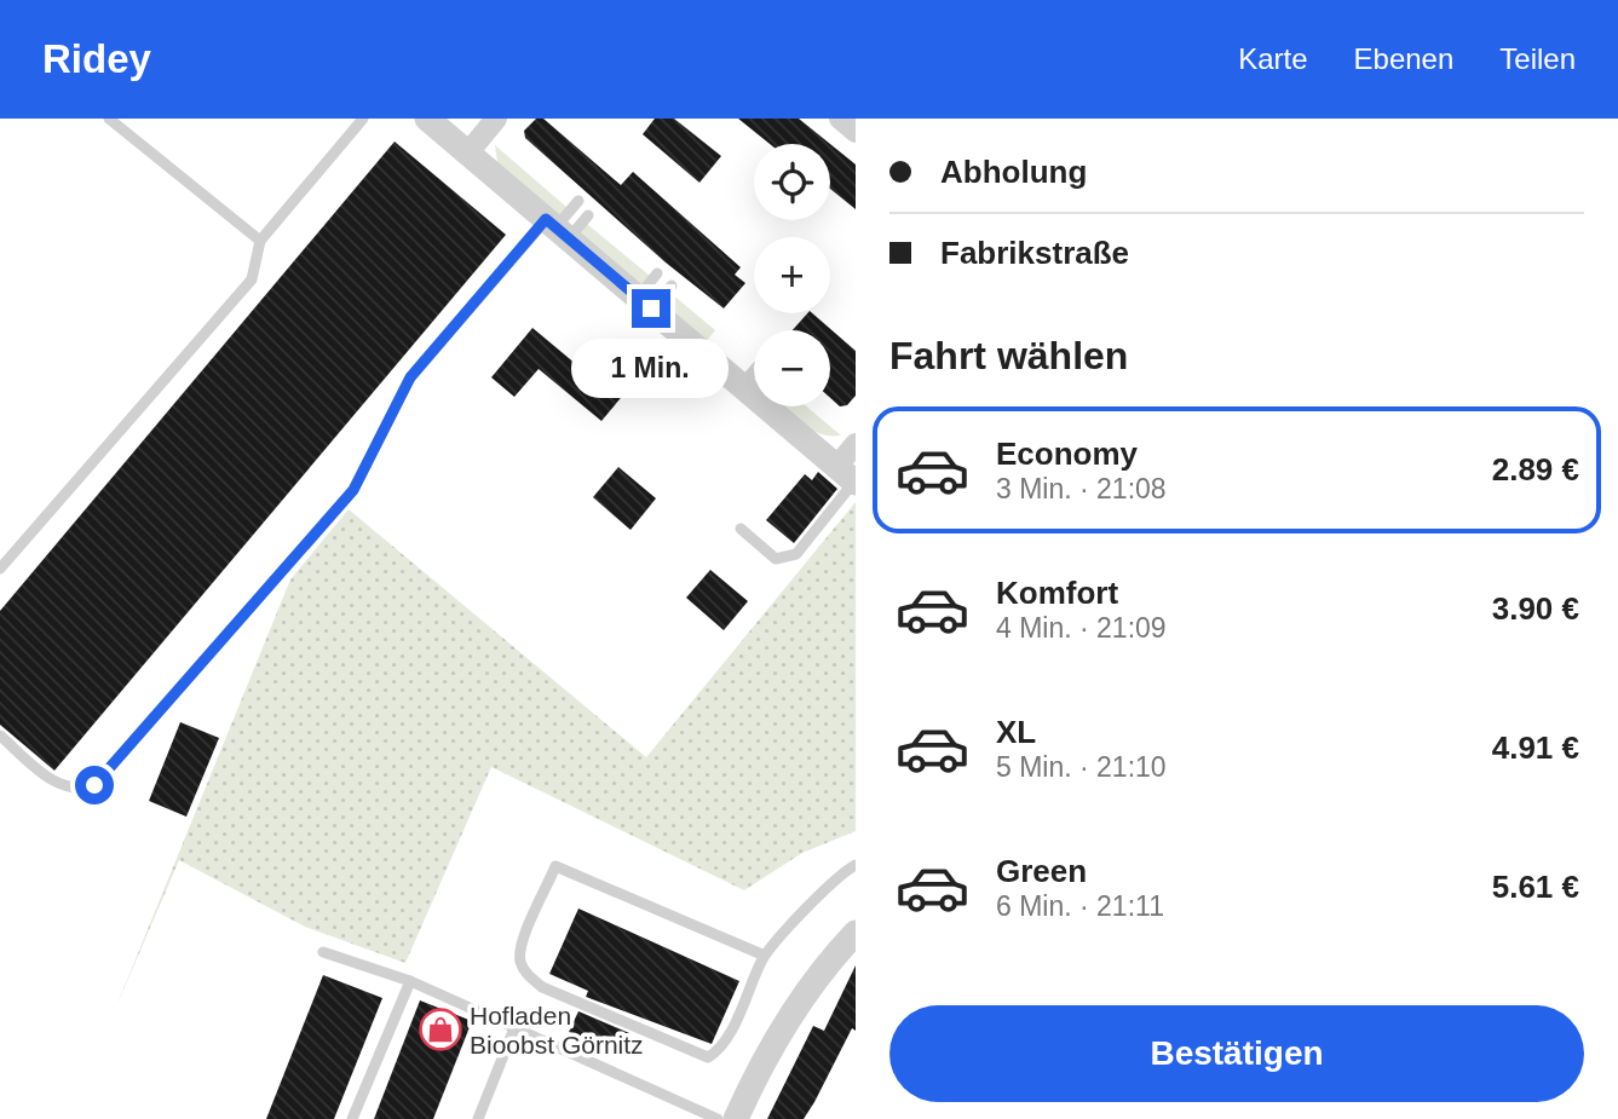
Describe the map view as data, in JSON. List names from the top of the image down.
{
  "places": {
    "shop": ["Hofladen Bioobst Görnitz"]
  },
  "page": {
    "header": "Ridey",
    "nav": ["Karte", "Ebenen", "Teilen"],
    "banner": ["Abholung", "Fabrikstraße"],
    "map_buttons": ["+", "−"],
    "heading": "Fahrt wählen",
    "bubble": "1 Min.",
    "list": [
      {
        "name": "Economy",
        "note": "3 Min. · 21:08",
        "value": "2.89 €"
      },
      {
        "name": "Komfort",
        "note": "4 Min. · 21:09",
        "value": "3.90 €"
      },
      {
        "name": "XL",
        "note": "5 Min. · 21:10",
        "value": "4.91 €"
      },
      {
        "name": "Green",
        "note": "6 Min. · 21:11",
        "value": "5.61 €"
      }
    ],
    "buttons": "Bestätigen"
  }
}
